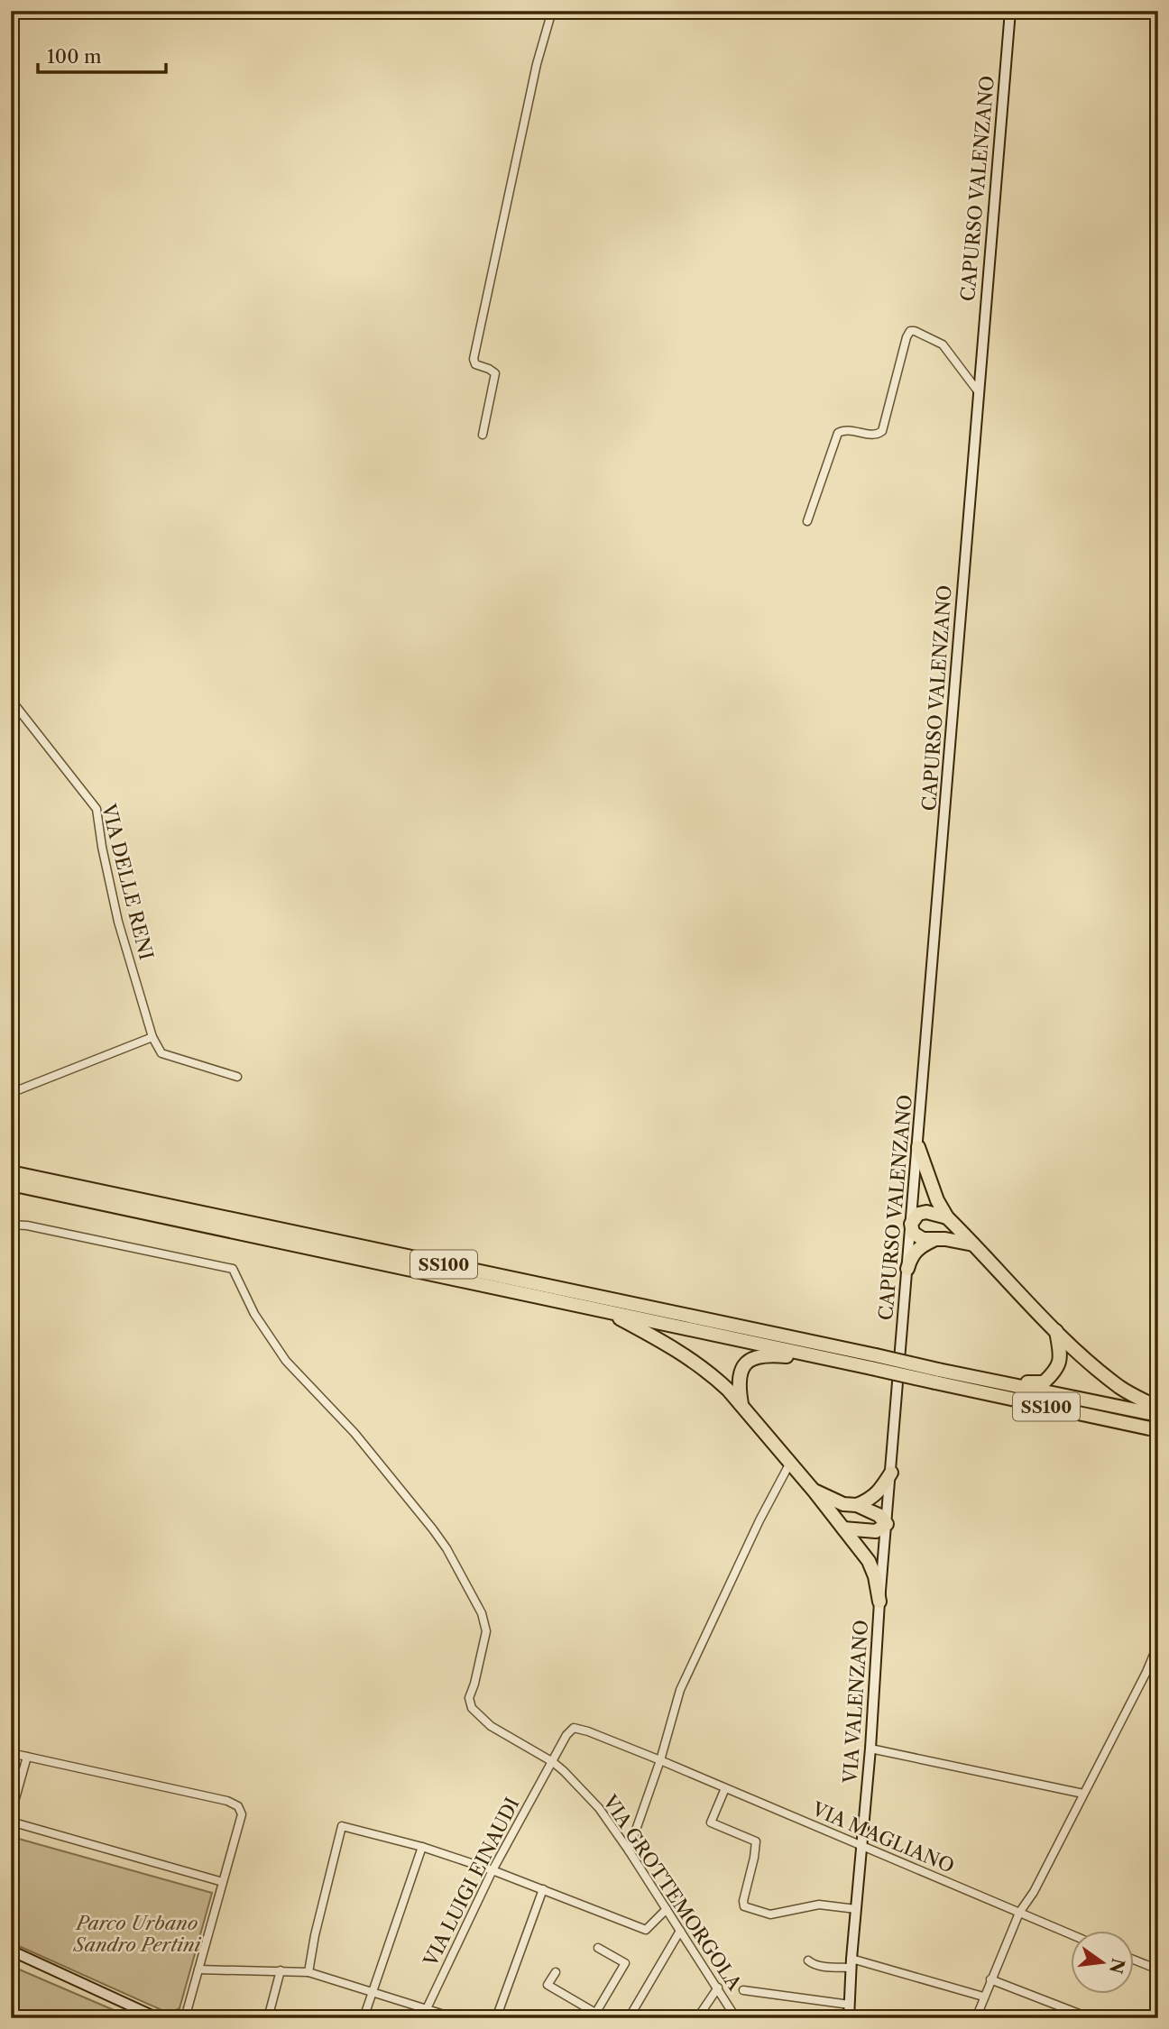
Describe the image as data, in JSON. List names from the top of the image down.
{
  "streets": {
    "highway": ["SS100"],
    "street": [
      "CAPURSO VALENZANO",
      "VIA DELLE RENI",
      "VIA VALENZANO",
      "VIA MAGLIANO",
      "VIA LUIGI EINAUDI",
      "VIA GROTTEMORGOLA"
    ]
  },
  "crossings": [
    ["CAPURSO VALENZANO", "VIA VALENZANO"],
    ["SS100", "VIA VALENZANO"],
    ["VIA VALENZANO", "VIA MAGLIANO"],
    ["VIA MAGLIANO", "VIA LUIGI EINAUDI"],
    ["VIA LUIGI EINAUDI", "VIA GROTTEMORGOLA"]
  ],
  "parks": ["Parco Urbano Sandro Pertini"],
  "scale_bar": "100 m",
  "north": "right"
}
